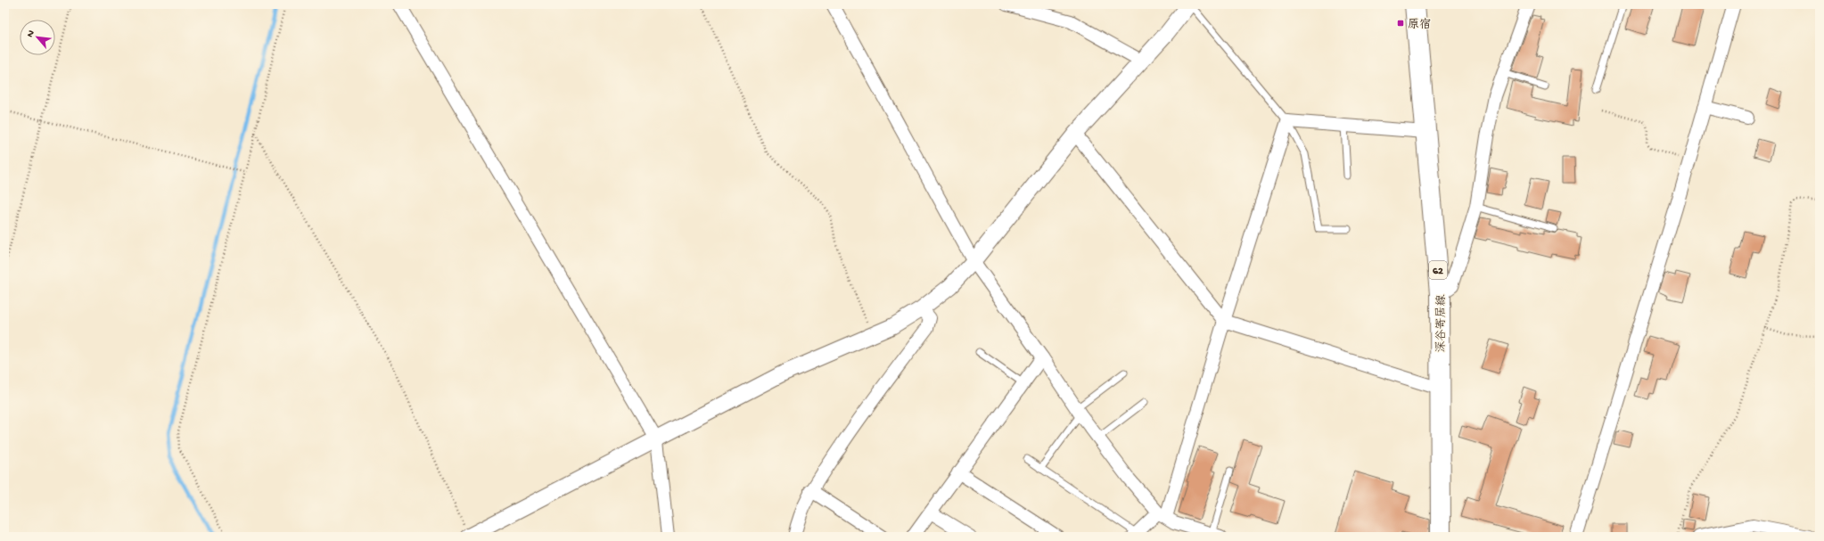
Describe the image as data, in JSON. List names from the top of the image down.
{
  "streets": {
    "main road": ["62", "深谷寄居線"]
  },
  "places": {
    "transit": ["原宿"]
  },
  "north": "top left"
}
